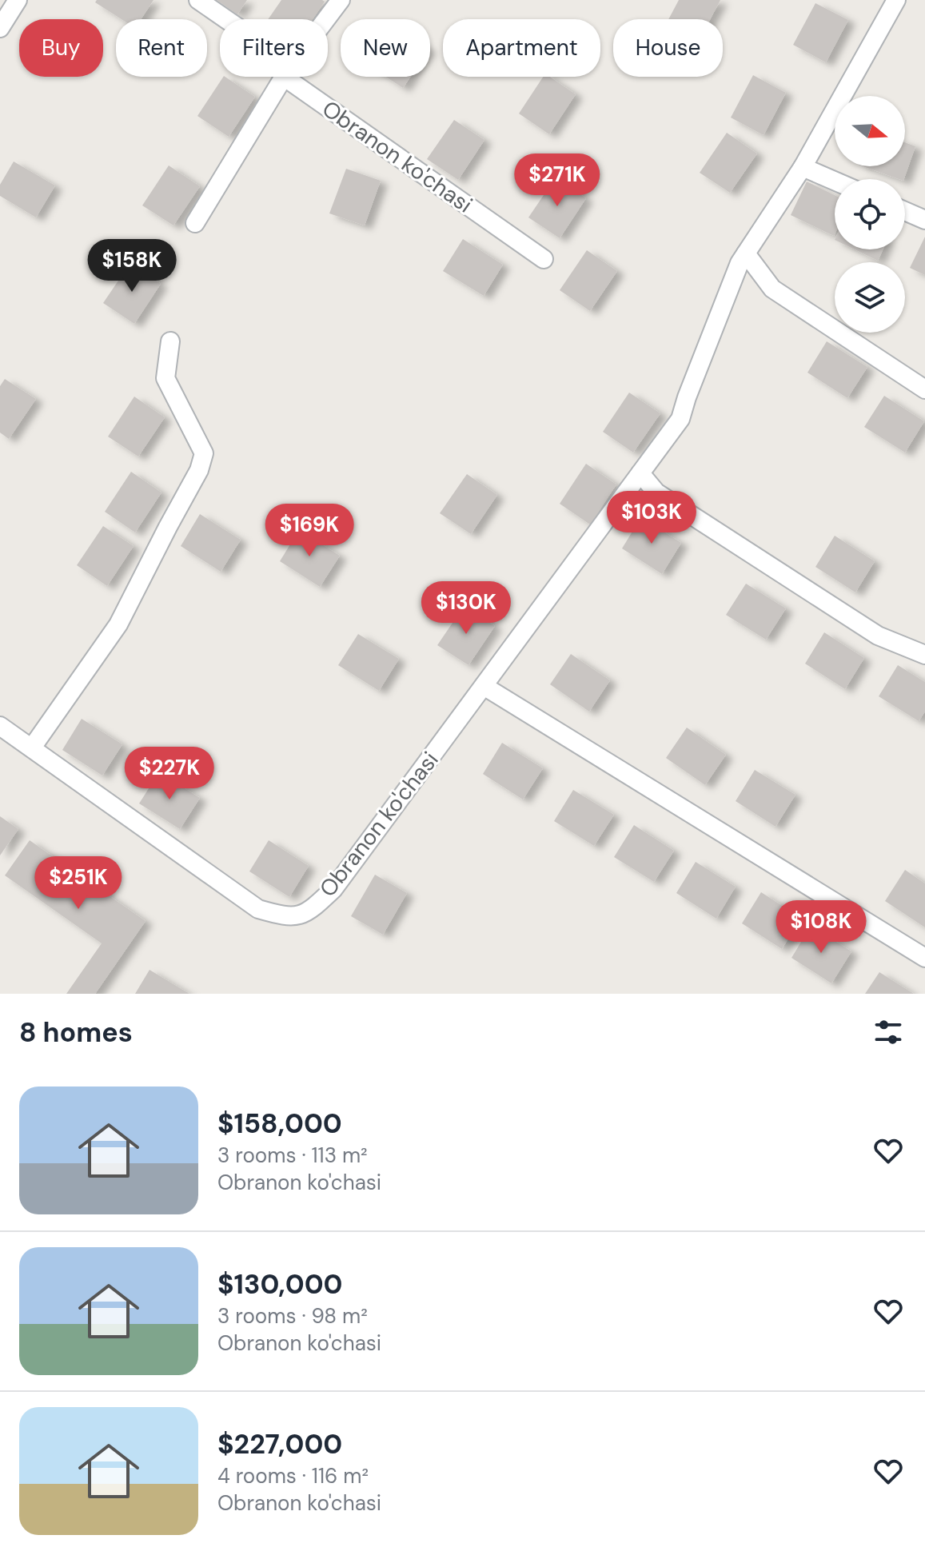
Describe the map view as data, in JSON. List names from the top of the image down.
{
  "streets": {
    "street": ["Obranon ko'chasi"]
  },
  "north": "right",
  "page": {
    "chip": [
      "Buy",
      "Rent",
      "Filters",
      "New",
      "Apartment",
      "House"
    ],
    "price": [
      "$271K",
      "$158K",
      "$103K",
      "$169K",
      "$130K",
      "$227K",
      "$251K",
      "$108K"
    ],
    "heading": "8 homes",
    "list": [
      {
        "name": "$158,000",
        "note": "3 rooms · 113 m² · Obranon ko'chasi"
      },
      {
        "name": "$130,000",
        "note": "3 rooms · 98 m² · Obranon ko'chasi"
      },
      {
        "name": "$227,000",
        "note": "4 rooms · 116 m² · Obranon ko'chasi"
      }
    ]
  }
}
